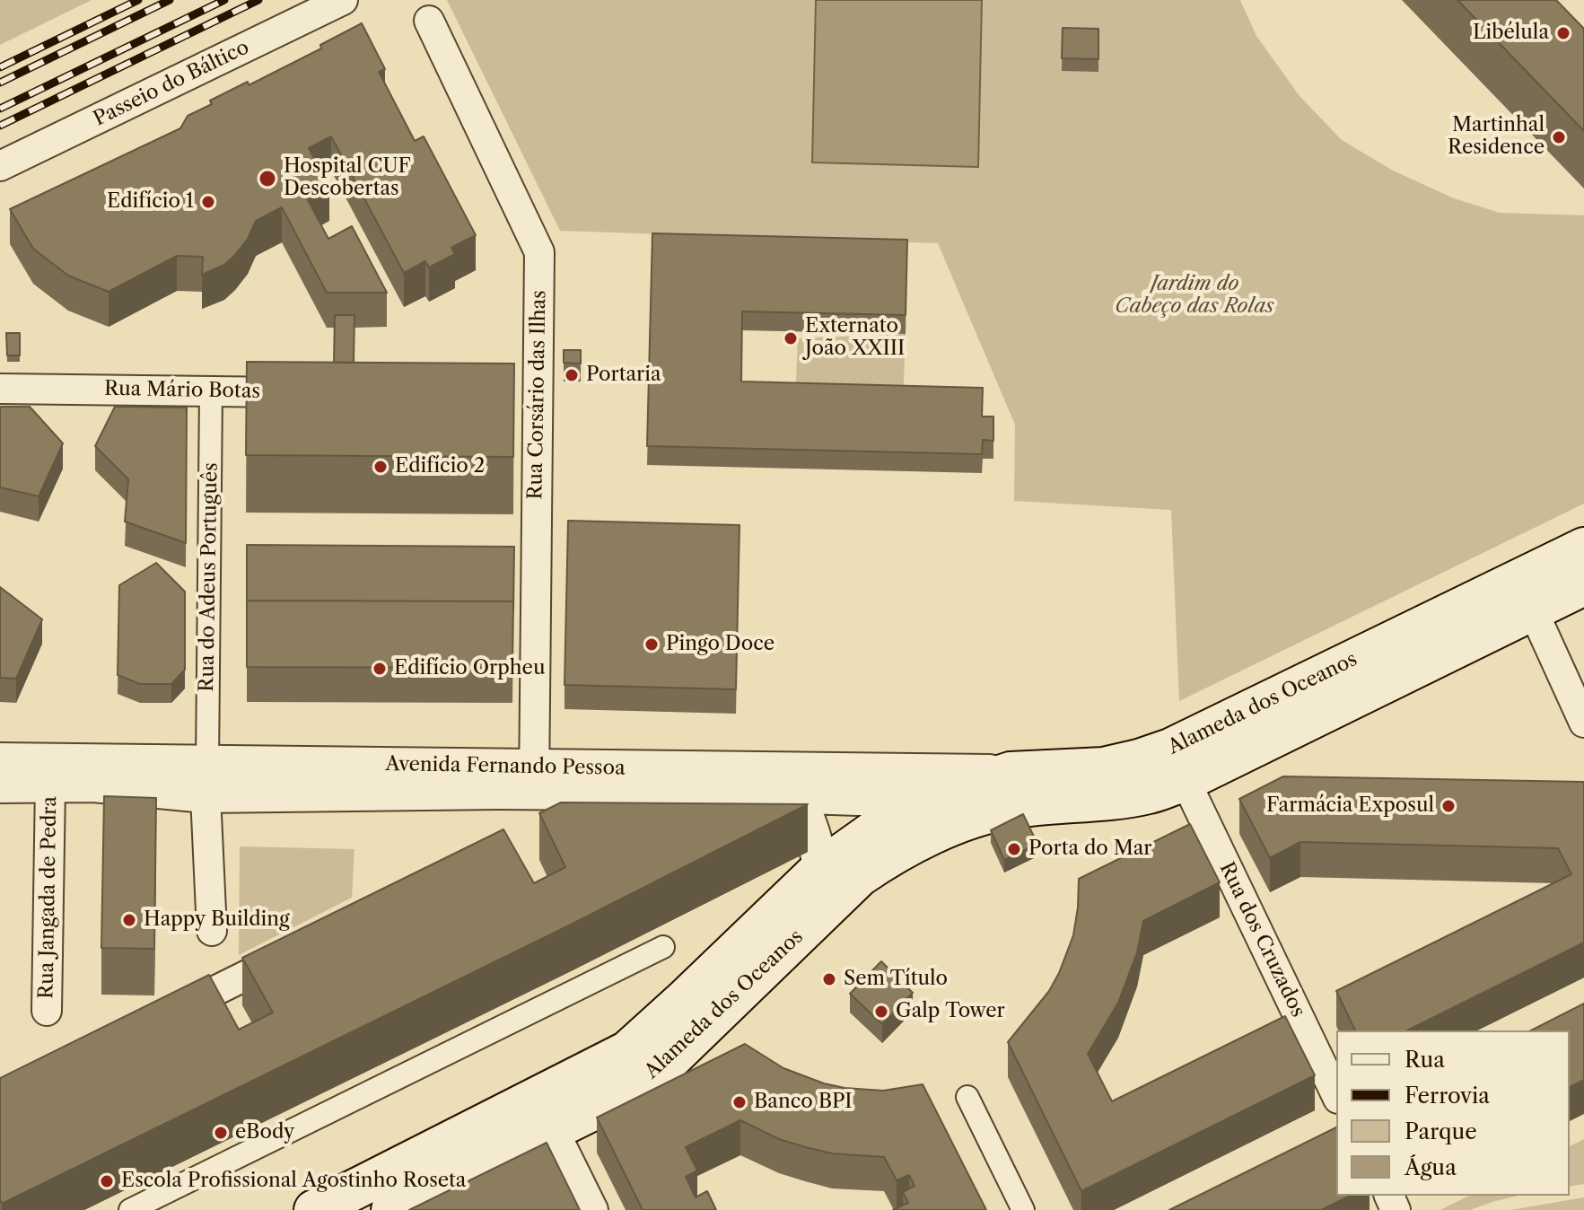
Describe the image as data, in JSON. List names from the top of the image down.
{
  "streets": {
    "main road": ["Alameda dos Oceanos"],
    "street": [
      "Passeio do Báltico",
      "Rua Mário Botas",
      "Rua Corsário das Ilhas",
      "Rua do Adeus Português",
      "Avenida Fernando Pessoa",
      "Rua Jangada de Pedra",
      "Rua dos Cruzados"
    ]
  },
  "crossings": [
    ["Rua Mário Botas", "Rua do Adeus Português"],
    ["Rua Corsário das Ilhas", "Avenida Fernando Pessoa"],
    ["Rua do Adeus Português", "Avenida Fernando Pessoa"],
    ["Alameda dos Oceanos", "Avenida Fernando Pessoa"],
    ["Alameda dos Oceanos", "Rua dos Cruzados"],
    ["Avenida Fernando Pessoa", "Rua Jangada de Pedra"]
  ],
  "parks": ["Jardim do Cabeço das Rolas"],
  "places": [
    "Libélula",
    "Martinhal Residence",
    "Hospital CUF Descobertas",
    "Edifício 1",
    "Externato João XXIII",
    "Portaria",
    "Edifício 2",
    "Pingo Doce",
    "Edifício Orpheu",
    "Farmácia Exposul",
    "Porta do Mar",
    "Happy Building",
    "Sem Título",
    "Galp Tower",
    "Banco BPI",
    "eBody",
    "Escola Profissional Agostinho Roseta"
  ],
  "legend": [
    "Rua",
    "Ferrovia",
    "Parque",
    "Água"
  ]
}
